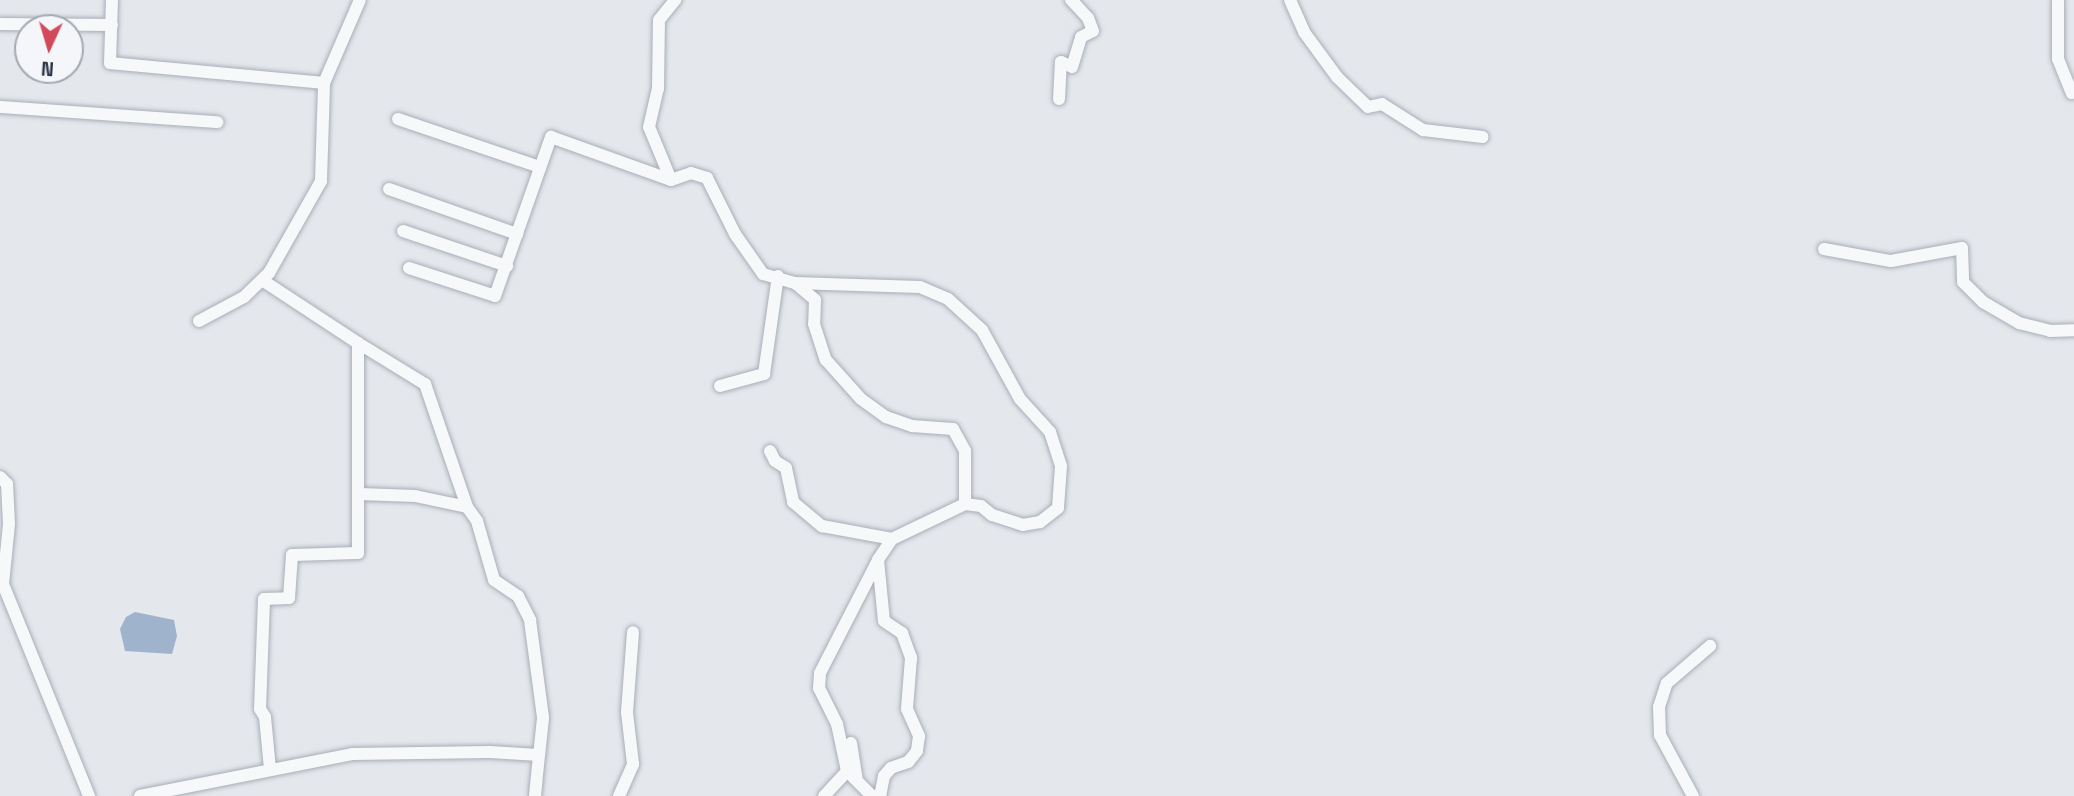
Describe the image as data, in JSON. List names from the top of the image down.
{
  "north": "bottom"
}
